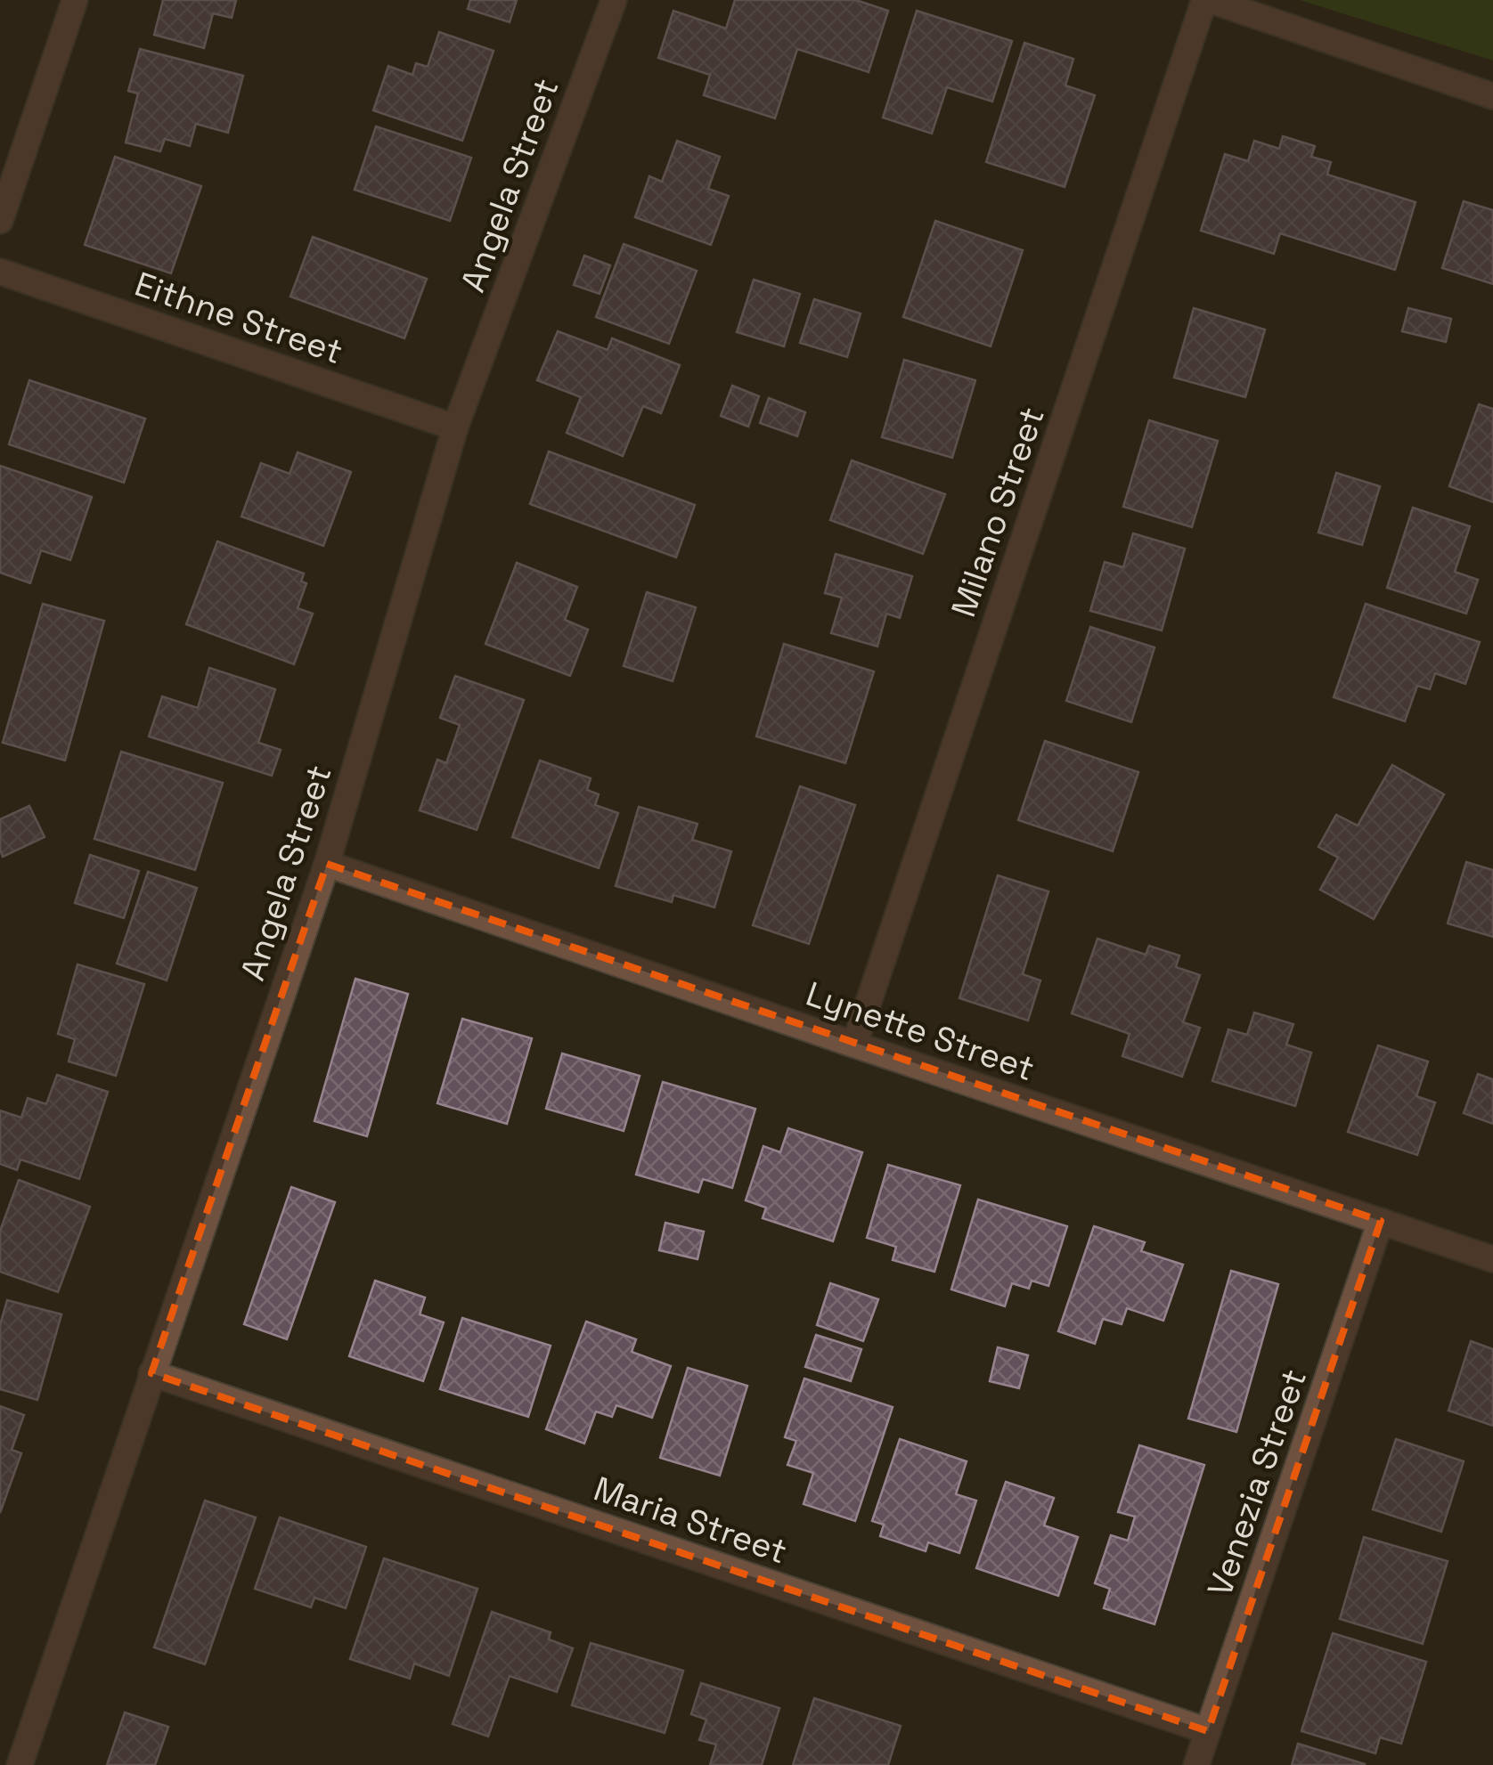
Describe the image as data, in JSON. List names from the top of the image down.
{
  "streets": {
    "street": [
      "Angela Street",
      "Eithne Street",
      "Milano Street",
      "Lynette Street",
      "Venezia Street",
      "Maria Street"
    ]
  },
  "crossings": [
    ["Angela Street", "Eithne Street"],
    ["Angela Street", "Lynette Street"],
    ["Angela Street", "Maria Street"],
    ["Milano Street", "Lynette Street"],
    ["Lynette Street", "Venezia Street"],
    ["Venezia Street", "Maria Street"]
  ]
}
